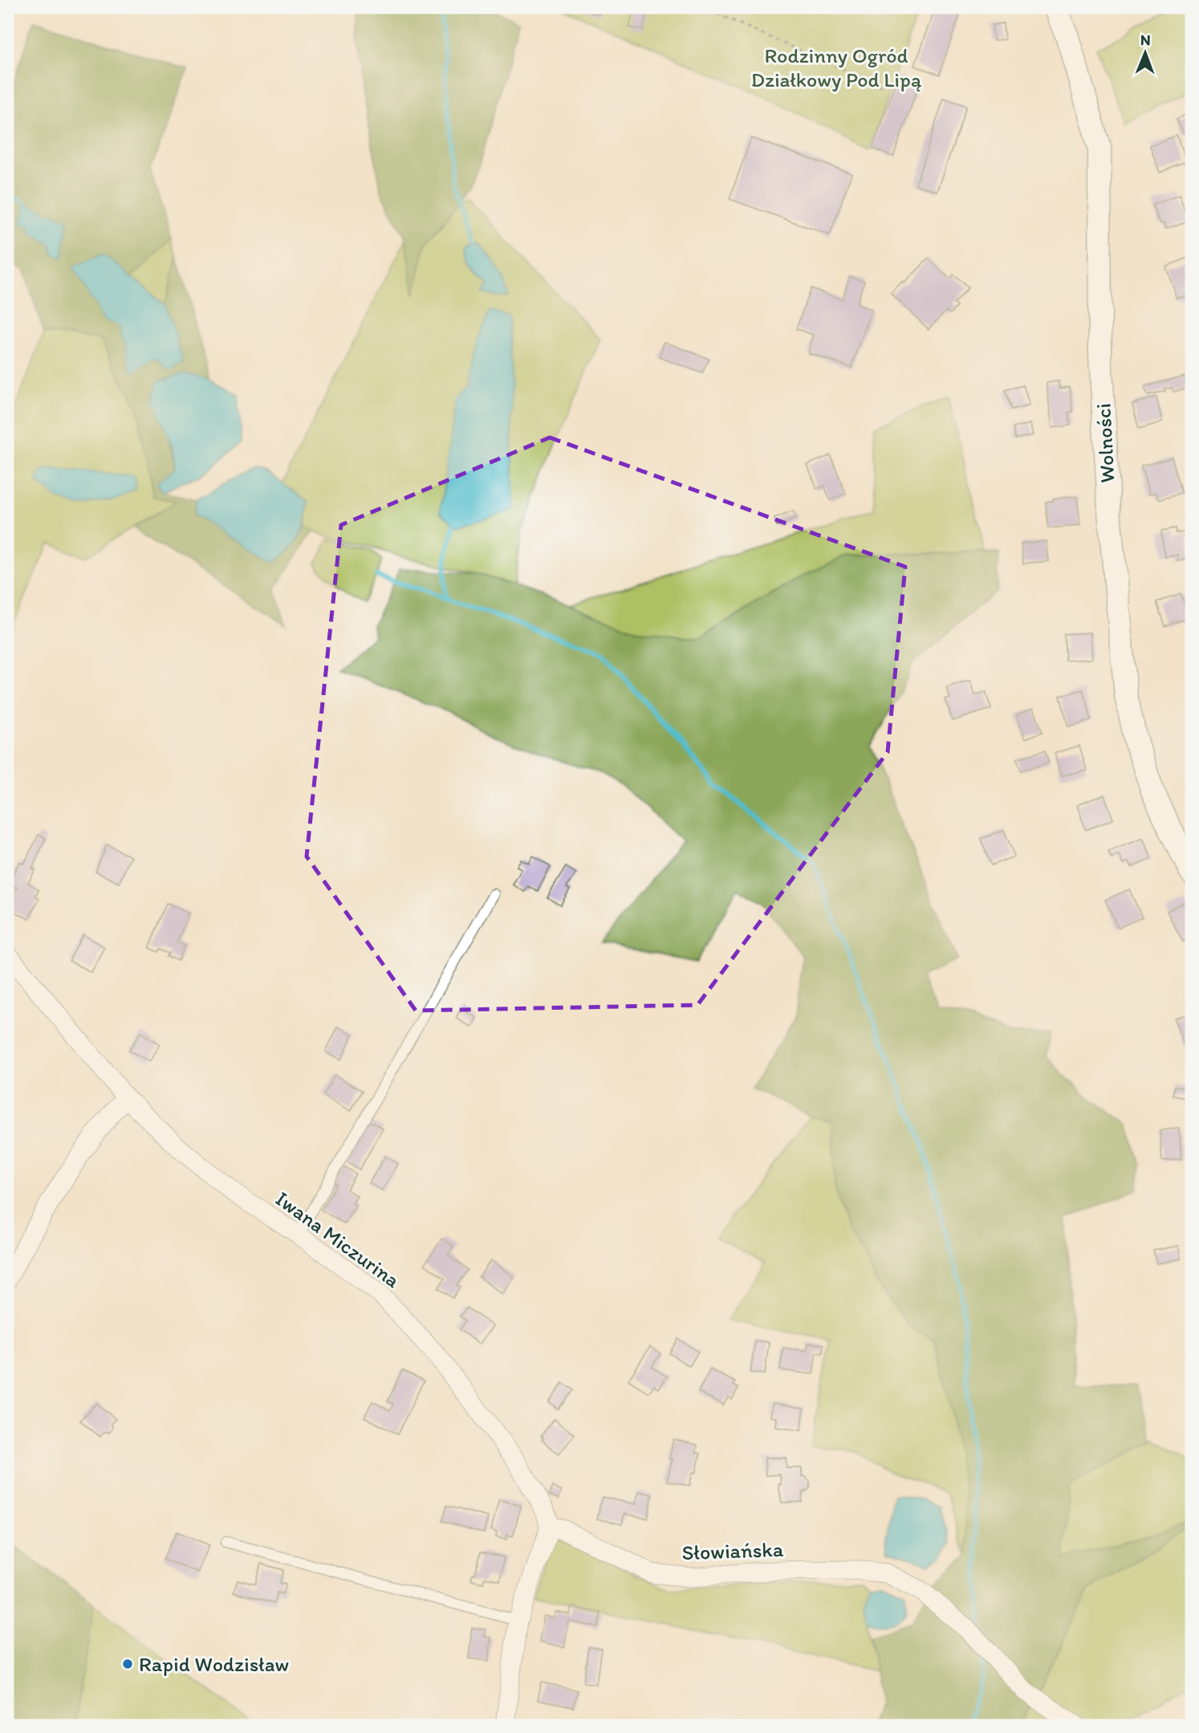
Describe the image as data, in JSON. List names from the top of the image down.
{
  "streets": {
    "street": ["Wolności", "Iwana Miczurina", "Słowiańska"]
  },
  "crossings": [
    ["Iwana Miczurina", "Słowiańska"]
  ],
  "parks": ["Rodzinny Ogród Działkowy Pod Lipą"],
  "places": ["Rapid Wodzisław"],
  "north": "top"
}
